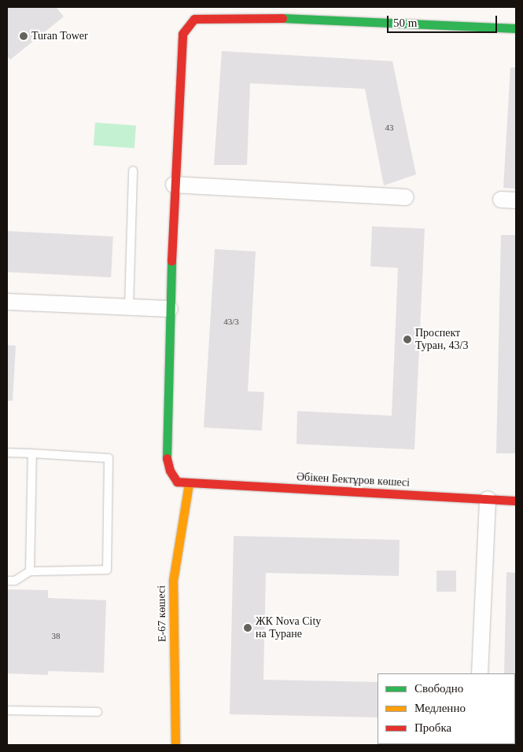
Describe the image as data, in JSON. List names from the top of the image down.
{
  "streets": {
    "street": ["Әбікен Бектұров көшесі", "Е-67 көшесі"]
  },
  "crossings": [
    ["Әбікен Бектұров көшесі", "Е-67 көшесі"]
  ],
  "places": ["Turan Tower", "Проспект Туран, 43/3", "ЖК Nova City на Туране"],
  "house_numbers": ["43", "43/3", "38"],
  "legend": ["Свободно", "Медленно", "Пробка"],
  "scale_bar": "50 m"
}
